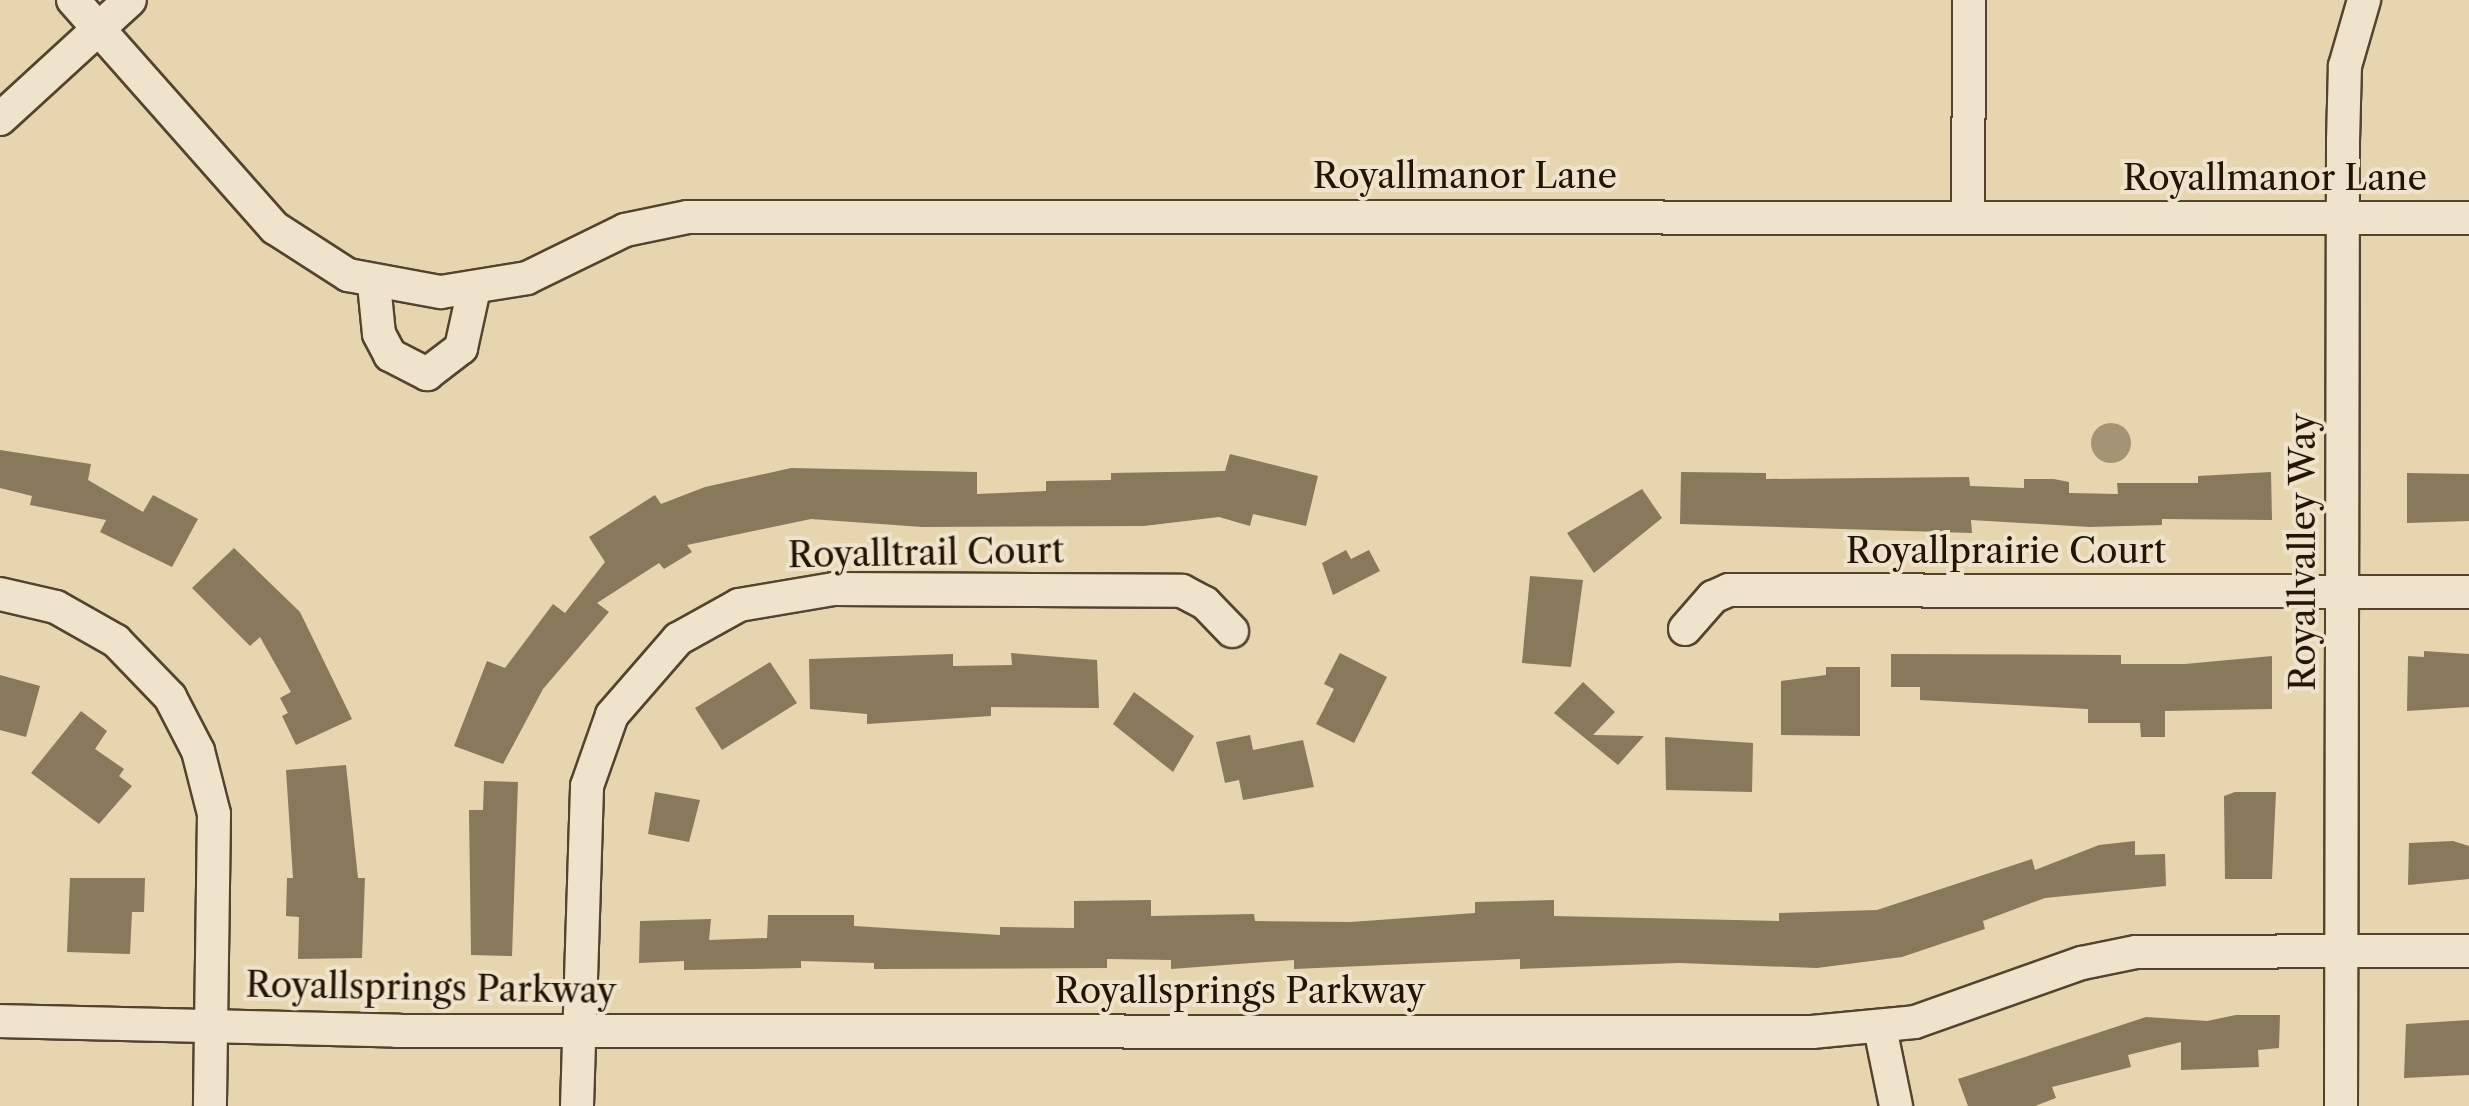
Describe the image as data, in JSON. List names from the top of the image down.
{
  "streets": {
    "street": [
      "Royallmanor Lane",
      "Royallprairie Court",
      "Royallvalley Way",
      "Royalltrail Court",
      "Royallsprings Parkway"
    ]
  },
  "crossings": [
    ["Royallmanor Lane", "Royallvalley Way"],
    ["Royallprairie Court", "Royallvalley Way"],
    ["Royallvalley Way", "Royallsprings Parkway"],
    ["Royalltrail Court", "Royallsprings Parkway"]
  ]
}
